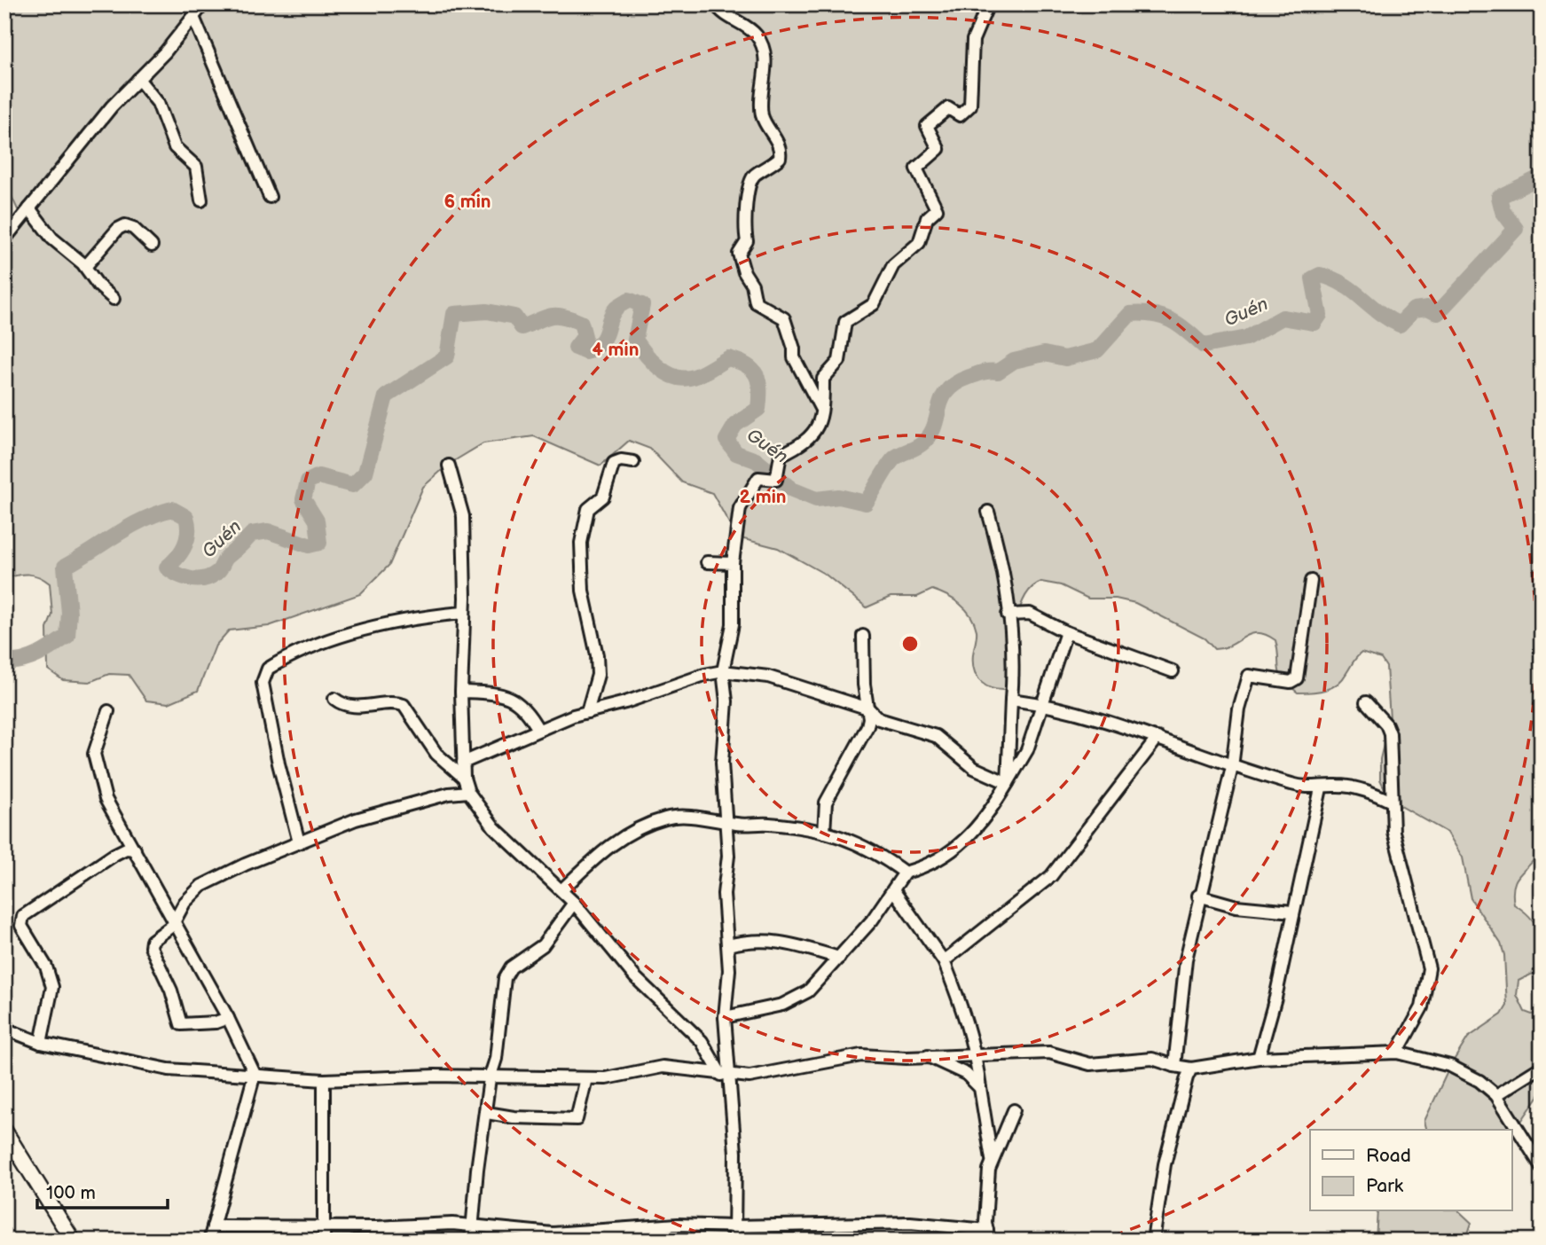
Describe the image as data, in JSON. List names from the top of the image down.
{
  "water": ["Guén"],
  "legend": ["Road", "Park"],
  "scale_bar": "100 m",
  "rings": ["6 min", "4 min", "2 min"]
}
